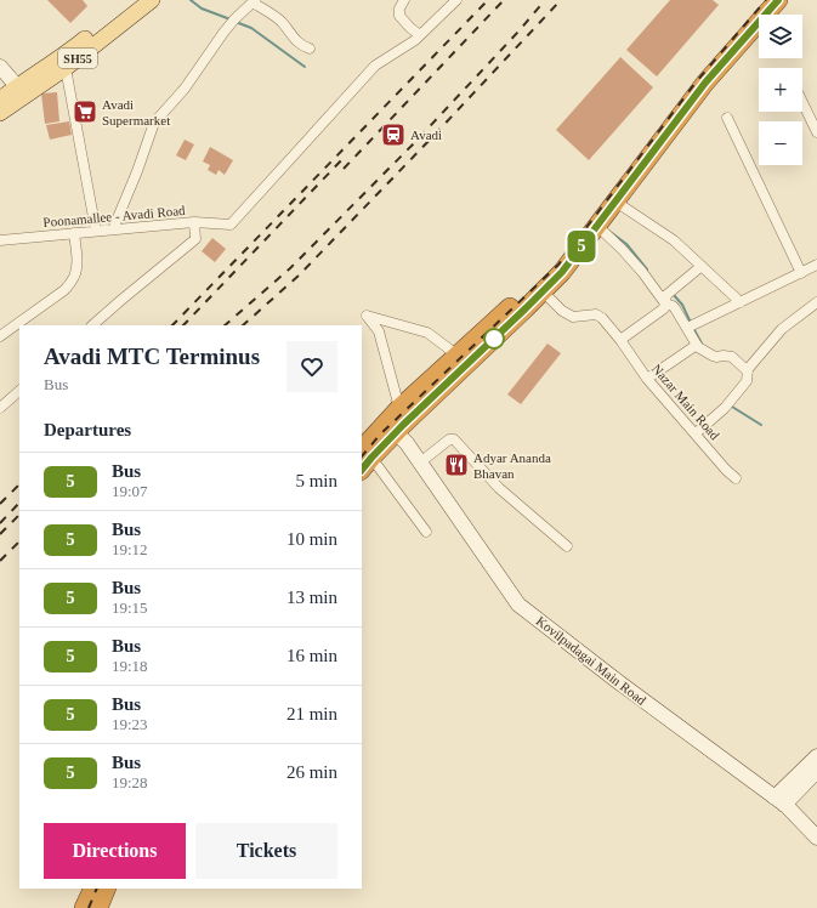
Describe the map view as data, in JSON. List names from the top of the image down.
{
  "streets": {
    "main road": ["SH55", "Kovilpadagai Main Road"],
    "street": ["Poonamallee - Avadi Road", "Nazar Main Road"]
  },
  "places": {
    "supermarket": ["Avadi Supermarket"],
    "station": ["Avadi"],
    "restaurant": ["Adyar Ananda Bhavan"]
  },
  "lines": ["bus line 5"],
  "page": {
    "on_map": "5",
    "map_buttons": ["+", "−"],
    "heading": [
      ["Avadi MTC Terminus", "Bus"],
      "Departures"
    ],
    "list": [
      {
        "mark": "5",
        "name": "Bus",
        "note": "19:07",
        "value": "5 min"
      },
      {
        "mark": "5",
        "name": "Bus",
        "note": "19:12",
        "value": "10 min"
      },
      {
        "mark": "5",
        "name": "Bus",
        "note": "19:15",
        "value": "13 min"
      },
      {
        "mark": "5",
        "name": "Bus",
        "note": "19:18",
        "value": "16 min"
      },
      {
        "mark": "5",
        "name": "Bus",
        "note": "19:23",
        "value": "21 min"
      },
      {
        "mark": "5",
        "name": "Bus",
        "note": "19:28",
        "value": "26 min"
      }
    ],
    "buttons": ["Directions", "Tickets"]
  }
}
